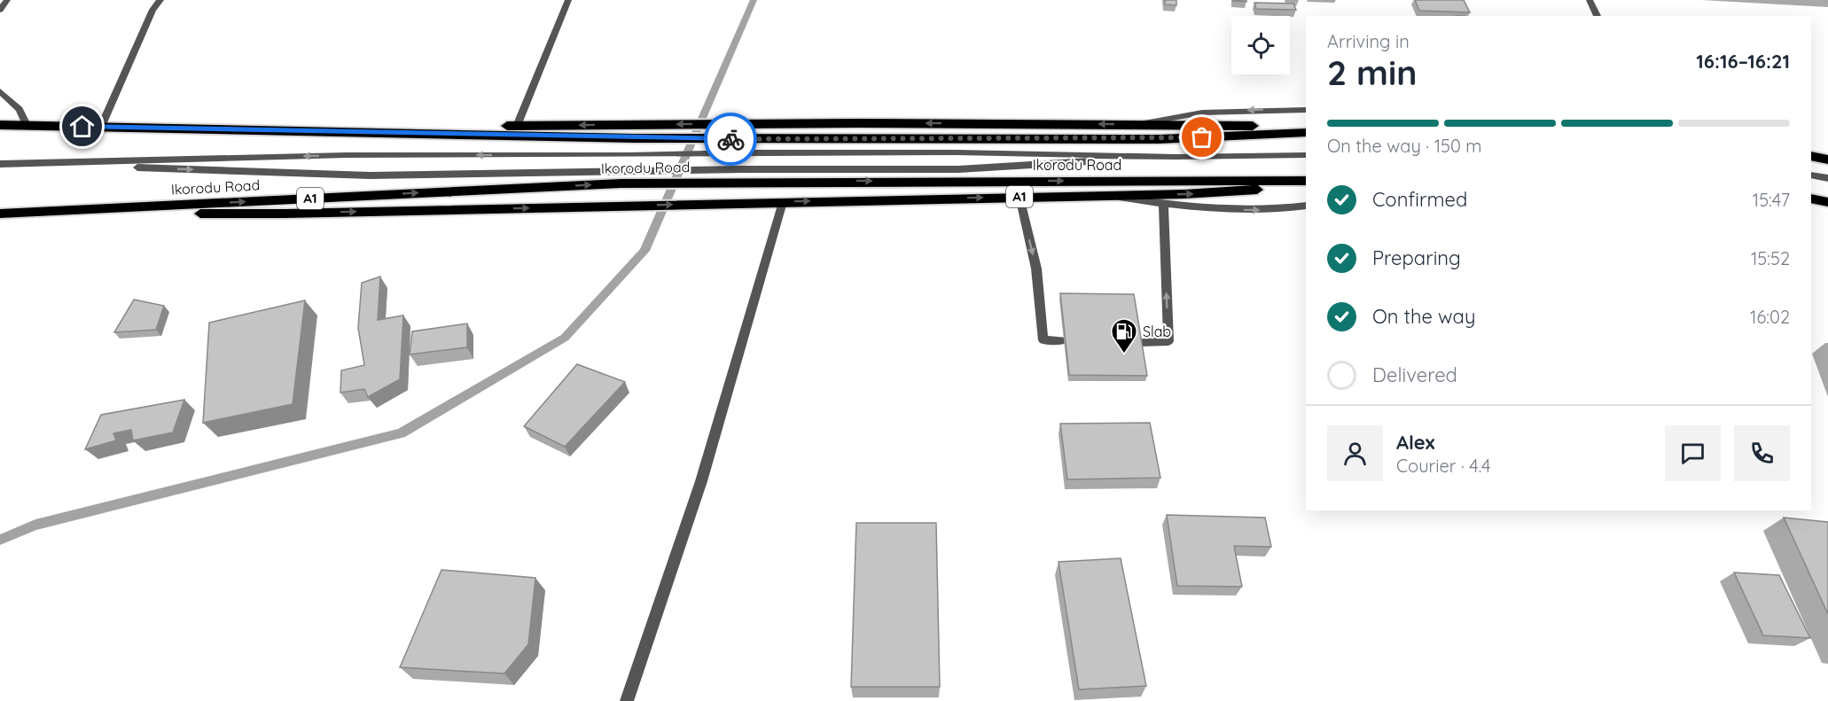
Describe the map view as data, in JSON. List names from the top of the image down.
{
  "streets": {
    "highway": ["Ikorodu Road", "A1"]
  },
  "places": {
    "fuel station": ["Slab"]
  },
  "page": {
    "heading": ["2 min", "Arriving in", "16:16–16:21"],
    "panel": ["Alex", "Courier · 4.4"],
    "bar": "On the way · 150 m",
    "list": [
      ["Confirmed", "15:47"],
      ["Preparing", "15:52"],
      ["On the way", "16:02"],
      "Delivered"
    ]
  }
}
